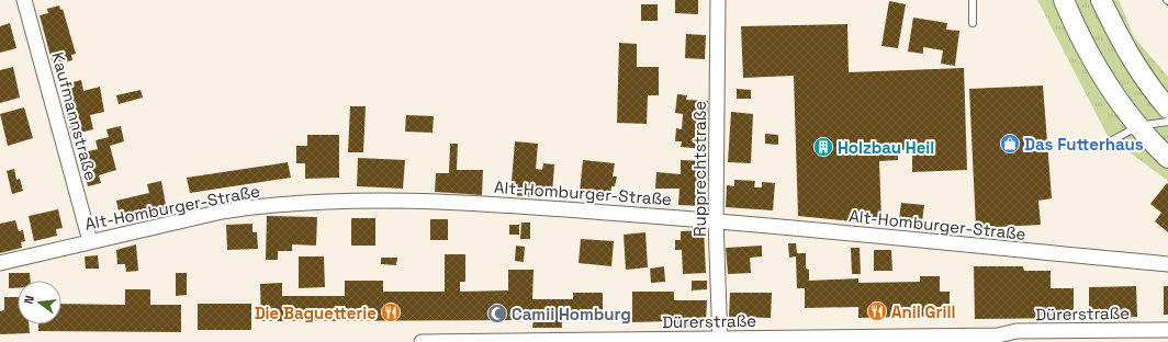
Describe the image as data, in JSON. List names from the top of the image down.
{
  "streets": {
    "street": [
      "Kaufmannstraße",
      "Rupprechtstraße",
      "Alt-Homburger-Straße",
      "Dürerstraße"
    ]
  },
  "crossings": [
    ["Kaufmannstraße", "Alt-Homburger-Straße"],
    ["Rupprechtstraße", "Alt-Homburger-Straße"],
    ["Rupprechtstraße", "Dürerstraße"]
  ],
  "places": {
    "shop": ["Das Futterhaus"],
    "building": ["Holzbau Heil"],
    "restaurant": ["Anil Grill", "Die Baguetterie"],
    "mosque": ["Camii Homburg"]
  },
  "north": "left"
}
